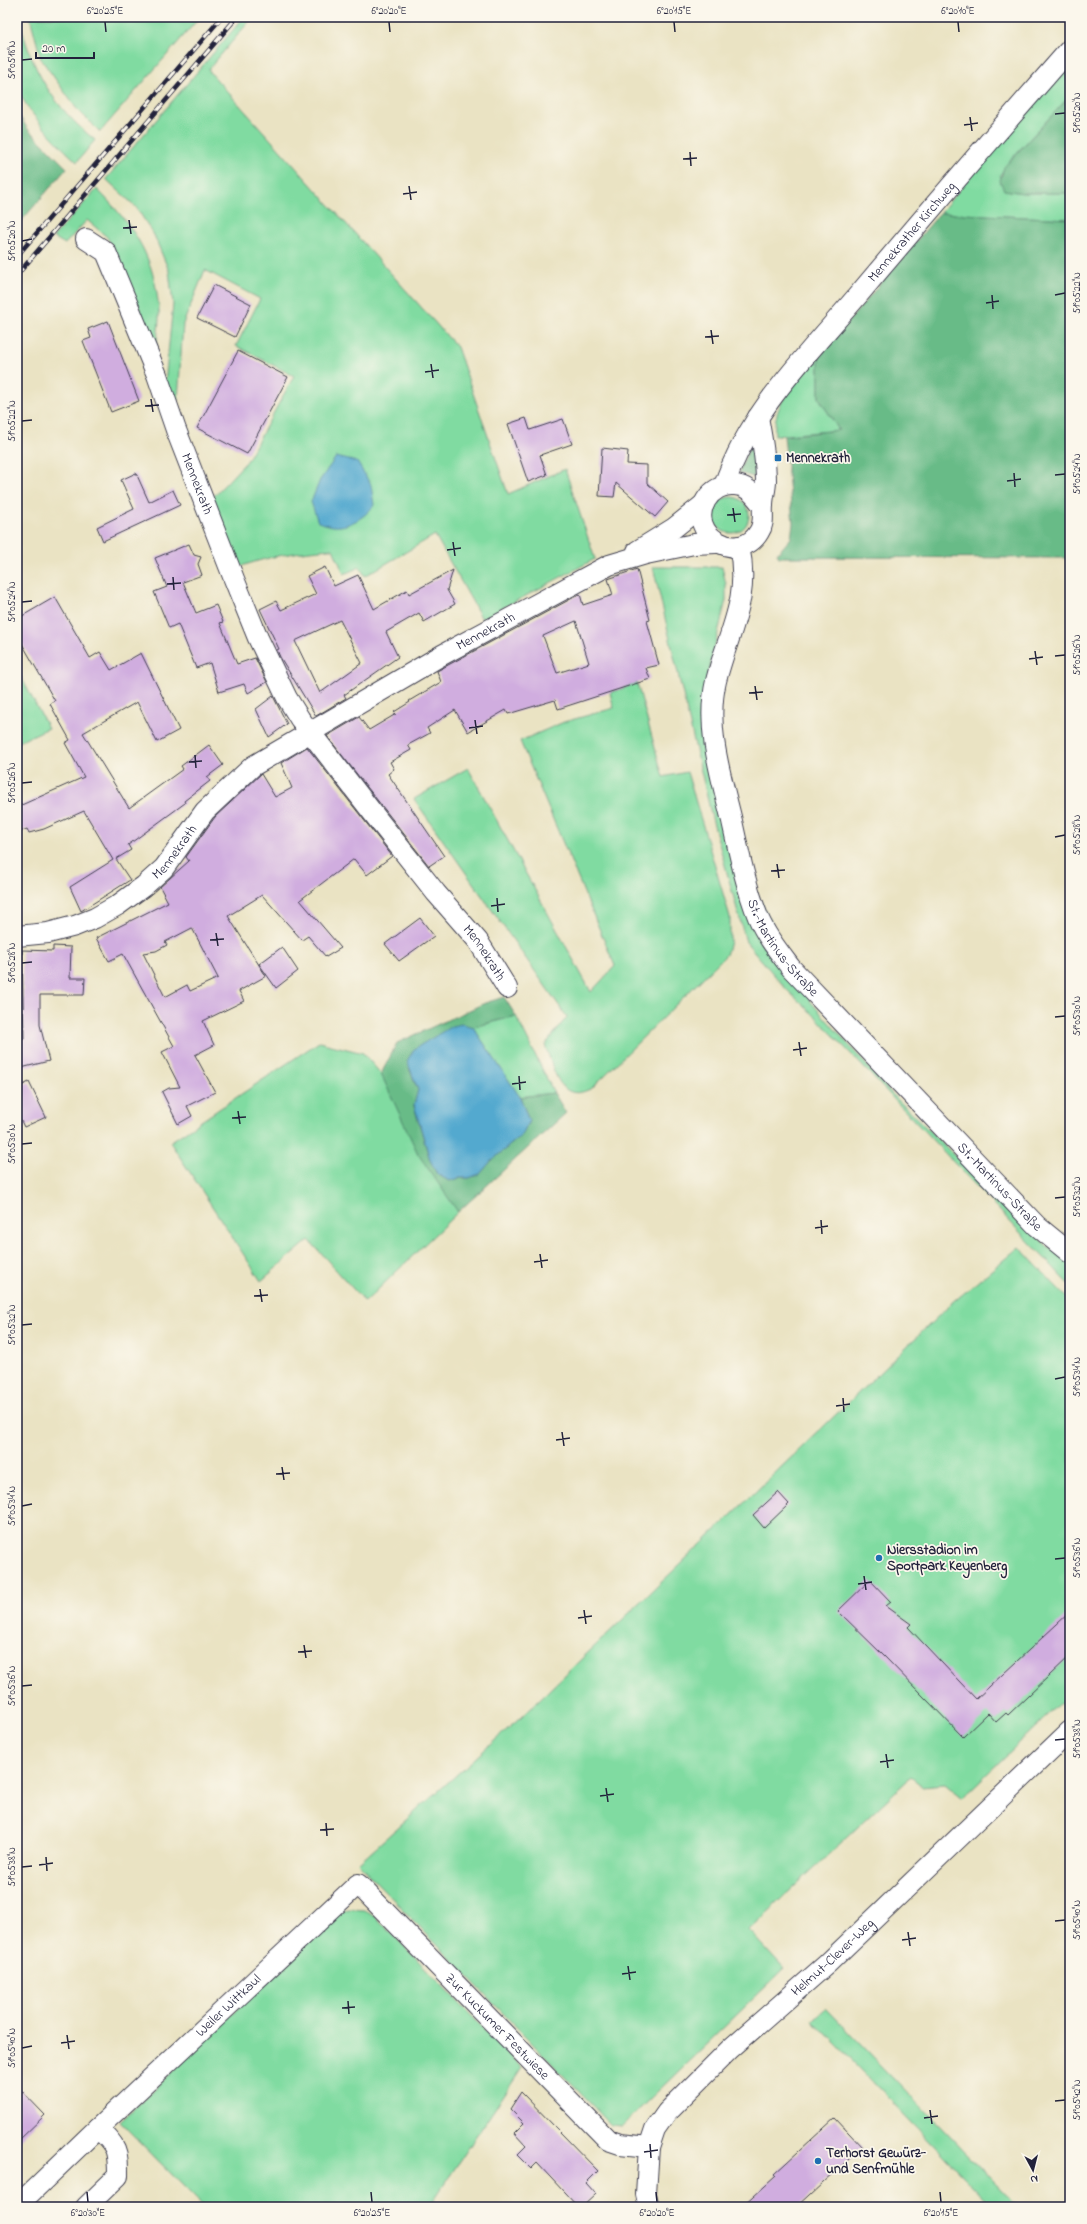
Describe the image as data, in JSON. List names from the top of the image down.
{
  "streets": {
    "street": [
      "Mennekrather Kirchweg",
      "Mennekrath",
      "St.-Martinus-Straße",
      "Helmut-Clever-Weg",
      "Weiler Wittkaul",
      "Zur Kuckumer Festwiese"
    ]
  },
  "crossings": [
    ["Mennekrather Kirchweg", "Mennekrath"],
    ["Mennekrather Kirchweg", "St.-Martinus-Straße"],
    ["Mennekrath", "St.-Martinus-Straße"],
    ["Helmut-Clever-Weg", "Zur Kuckumer Festwiese"],
    ["Weiler Wittkaul", "Zur Kuckumer Festwiese"]
  ],
  "places": {
    "transit": ["Mennekrath"],
    "other": ["Niersstadion im Sportpark Keyenberg", "Terhorst Gewürz- und Senfmühle"]
  },
  "scale_bar": "20 m",
  "north": "bottom",
  "coordinates": [
    "6°20'25\"E",
    "6°20'20\"E",
    "6°20'15\"E",
    "6°20'10\"E",
    "51°05'18\"N",
    "51°05'20\"N",
    "51°05'22\"N",
    "51°05'24\"N",
    "51°05'26\"N",
    "51°05'28\"N",
    "51°05'30\"N",
    "51°05'32\"N",
    "51°05'34\"N",
    "51°05'36\"N",
    "51°05'38\"N",
    "51°05'40\"N",
    "51°05'42\"N",
    "6°20'30\"E"
  ]
}
